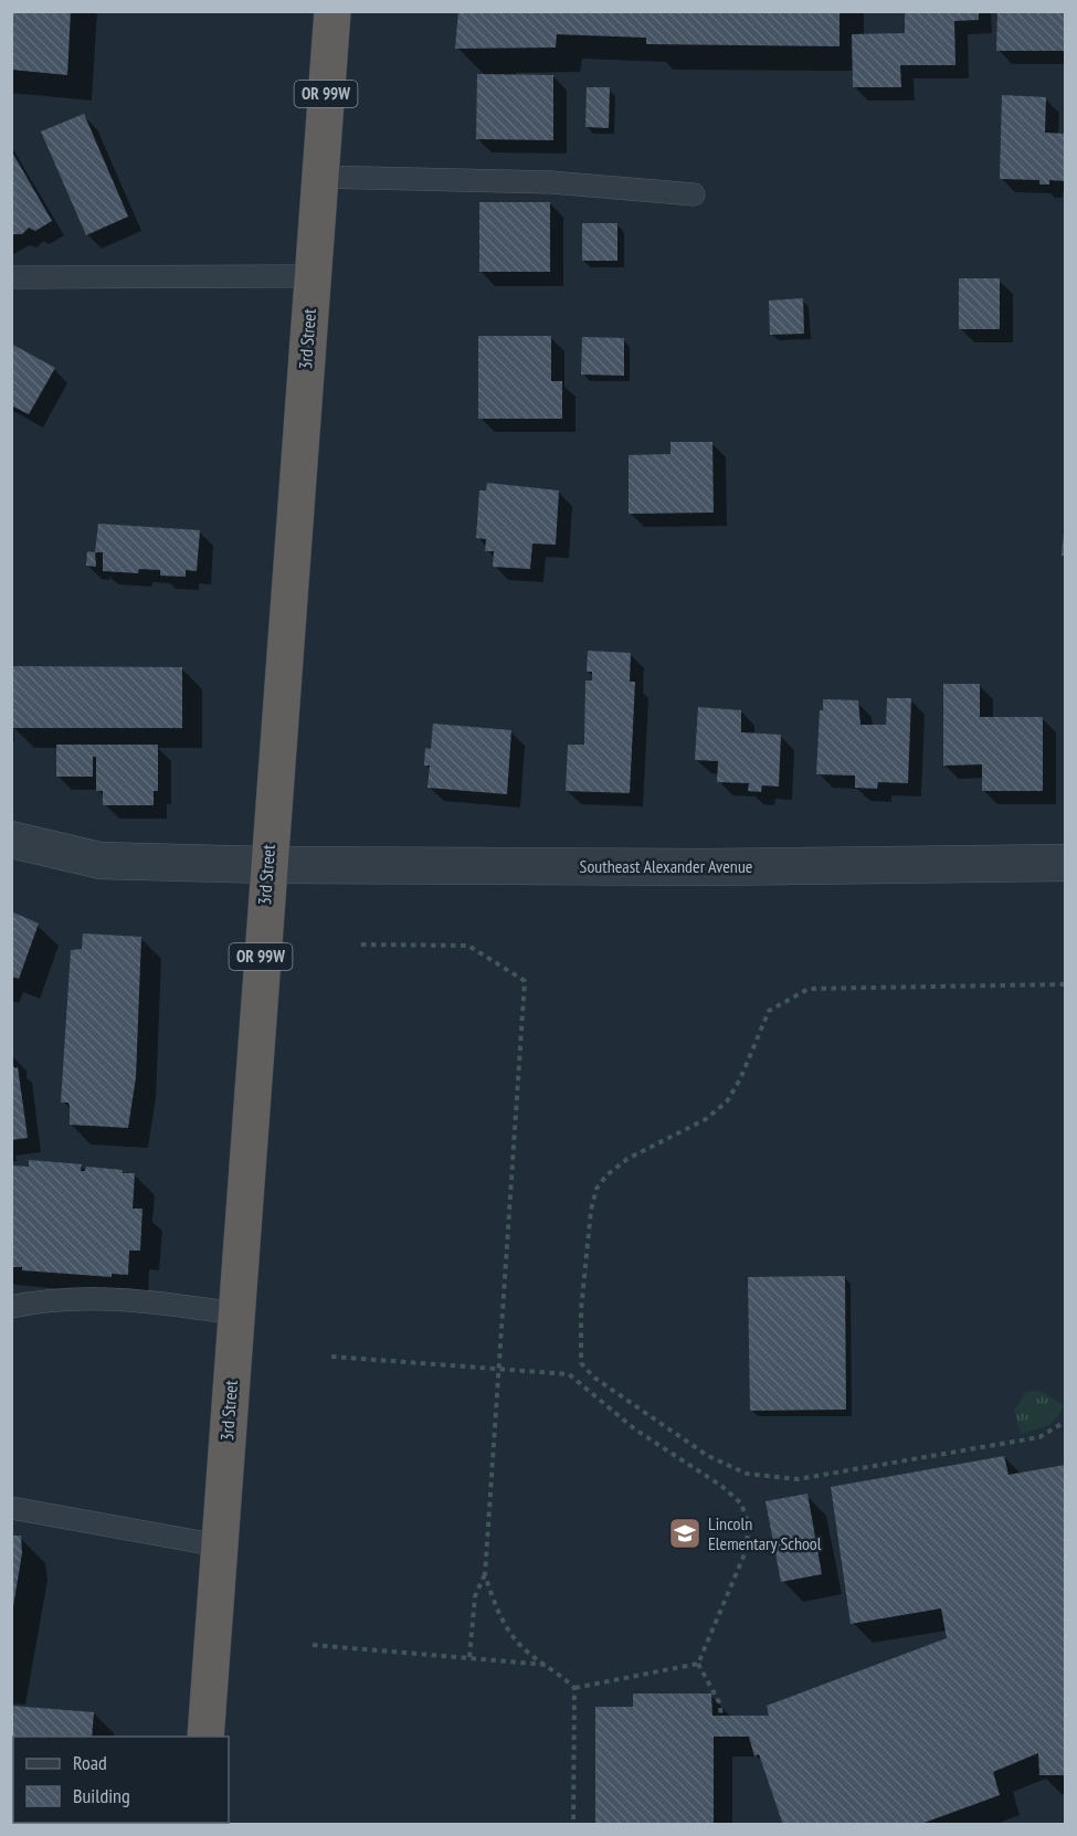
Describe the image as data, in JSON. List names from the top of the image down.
{
  "streets": {
    "highway": ["OR 99W", "3rd Street"],
    "street": ["Southeast Alexander Avenue"]
  },
  "crossings": [
    ["3rd Street", "Southeast Alexander Avenue"]
  ],
  "places": {
    "school or university": ["Lincoln Elementary School"]
  },
  "legend": ["Road", "Building"]
}
